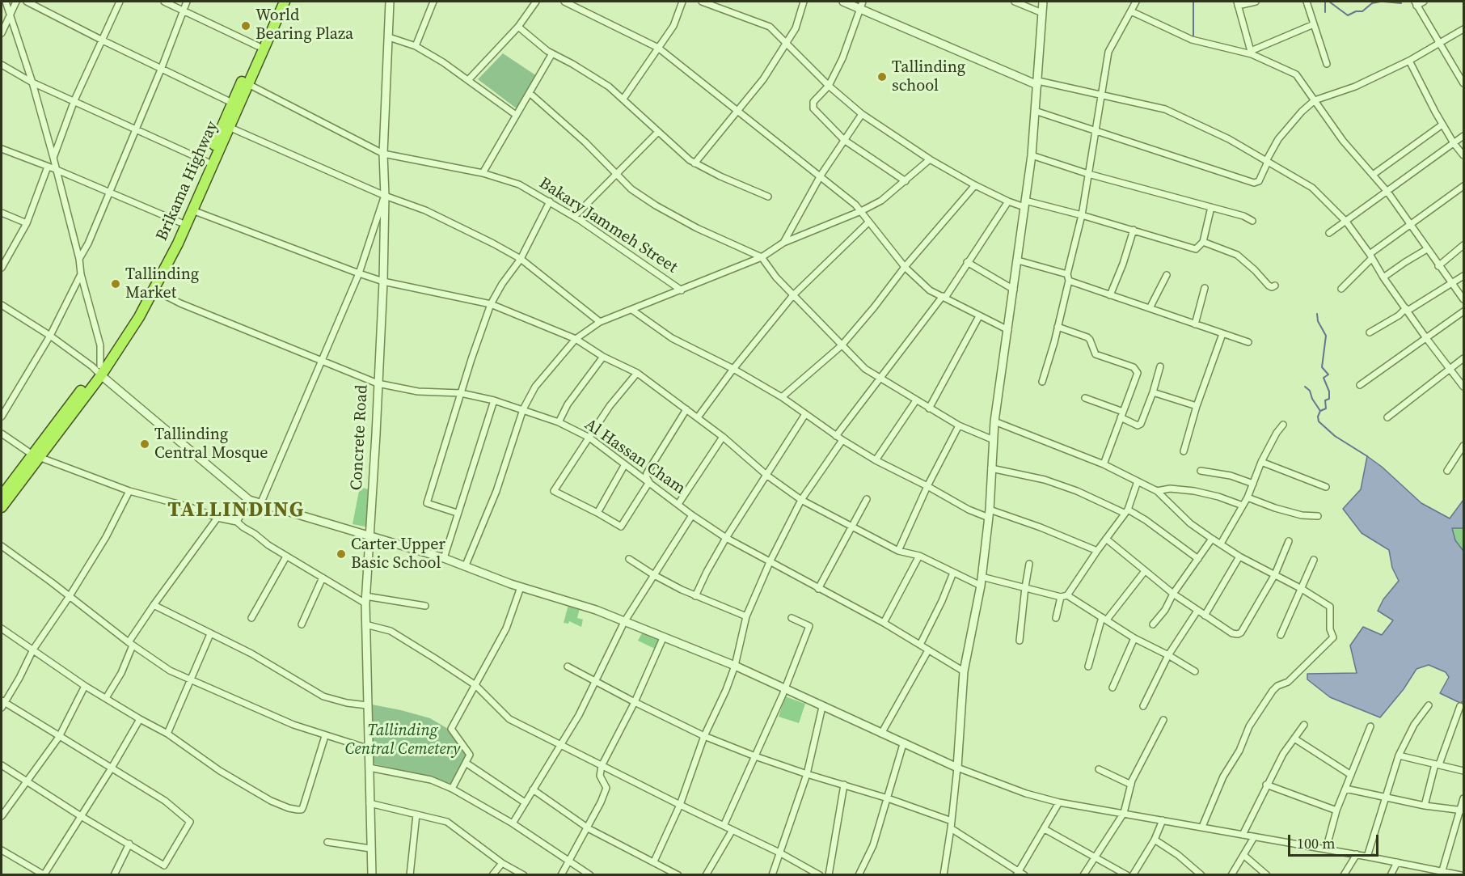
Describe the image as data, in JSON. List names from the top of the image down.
{
  "streets": {
    "highway": ["Brikama Highway"],
    "street": ["Bakary Jammeh Street", "Concrete Road", "Al Hassan Cham"]
  },
  "crossings": [
    ["Brikama Highway", "Bakary Jammeh Street"],
    ["Brikama Highway", "Al Hassan Cham"],
    ["Bakary Jammeh Street", "Concrete Road"],
    ["Concrete Road", "Al Hassan Cham"]
  ],
  "districts": ["TALLINDING"],
  "parks": ["Tallinding Central Cemetery"],
  "places": [
    "World Bearing Plaza",
    "Tallinding school",
    "Tallinding Market",
    "Tallinding Central Mosque",
    "Carter Upper Basic School"
  ],
  "scale_bar": "100 m"
}
